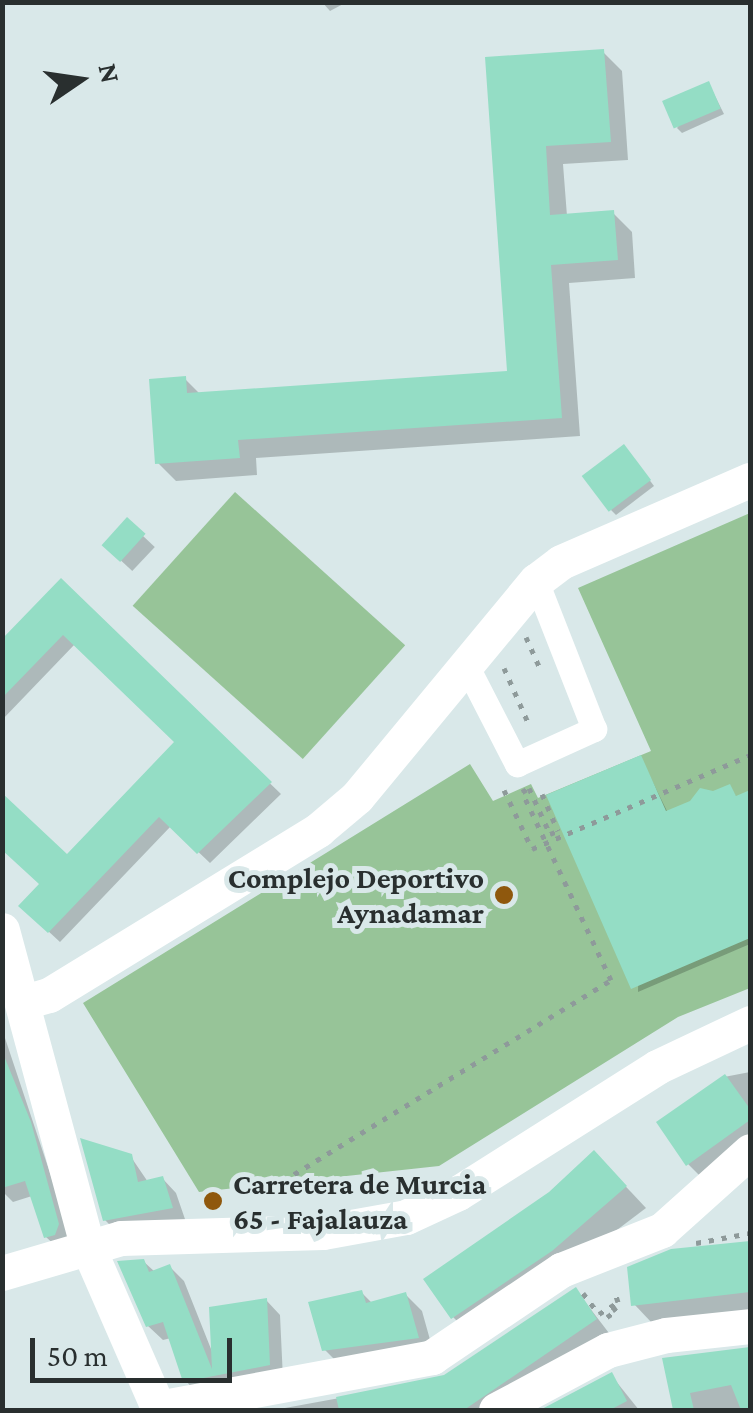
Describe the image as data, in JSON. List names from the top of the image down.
{
  "places": ["Complejo Deportivo Aynadamar", "Carretera de Murcia 65 - Fajalauza"],
  "scale_bar": "50 m",
  "north": "right"
}
